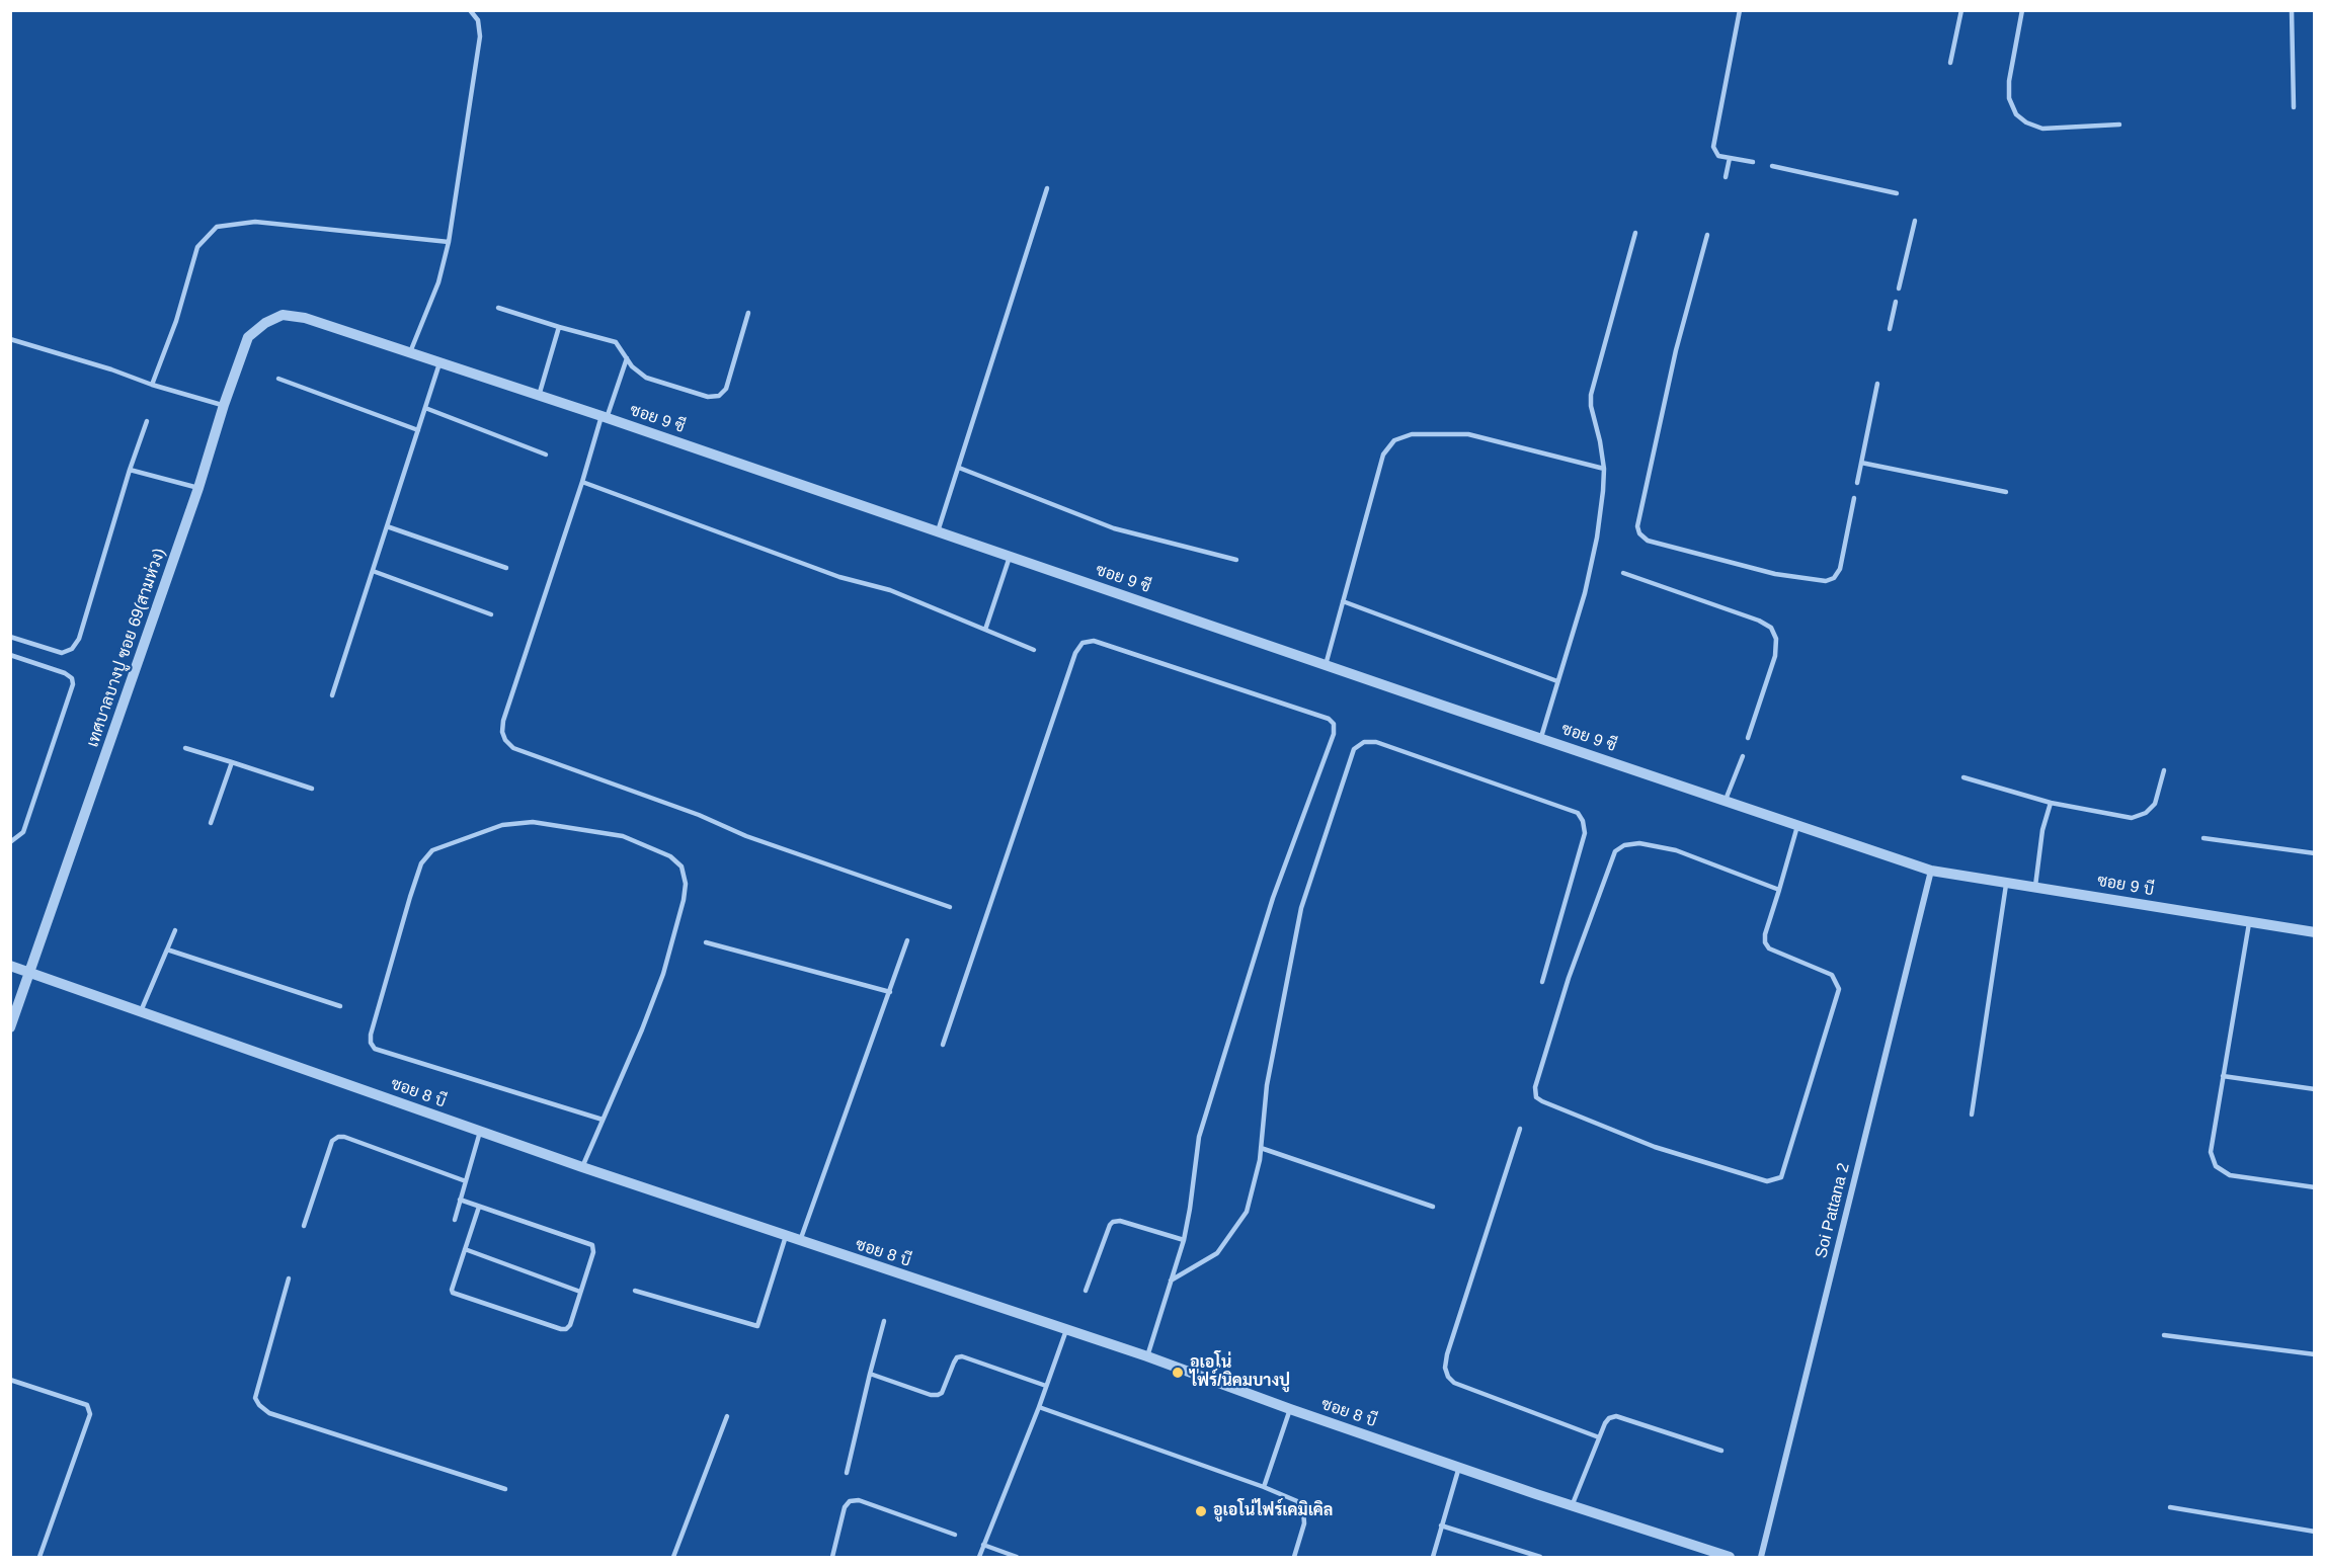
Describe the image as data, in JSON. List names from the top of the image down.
{
  "streets": {
    "street": [
      "ซอย 9 ซี",
      "เทศบาลบางปู ซอย 69(สามห่วง)",
      "ซอย 9 บี",
      "ซอย 8 บี",
      "Soi Pattana 2"
    ]
  },
  "crossings": [
    ["ซอย 9 ซี", "เทศบาลบางปู ซอย 69(สามห่วง)"],
    ["ซอย 9 ซี", "ซอย 9 บี"],
    ["ซอย 9 ซี", "Soi Pattana 2"],
    ["เทศบาลบางปู ซอย 69(สามห่วง)", "ซอย 8 บี"],
    ["ซอย 9 บี", "Soi Pattana 2"]
  ],
  "places": ["อูเอโน่ ไฟร์/นิคมบางปู", "อูเอโน่ไฟร์เคมิเคิล"]
}
